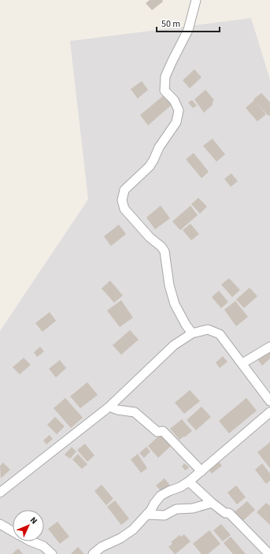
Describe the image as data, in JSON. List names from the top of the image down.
{
  "scale_bar": "50 m",
  "north": "top right"
}
